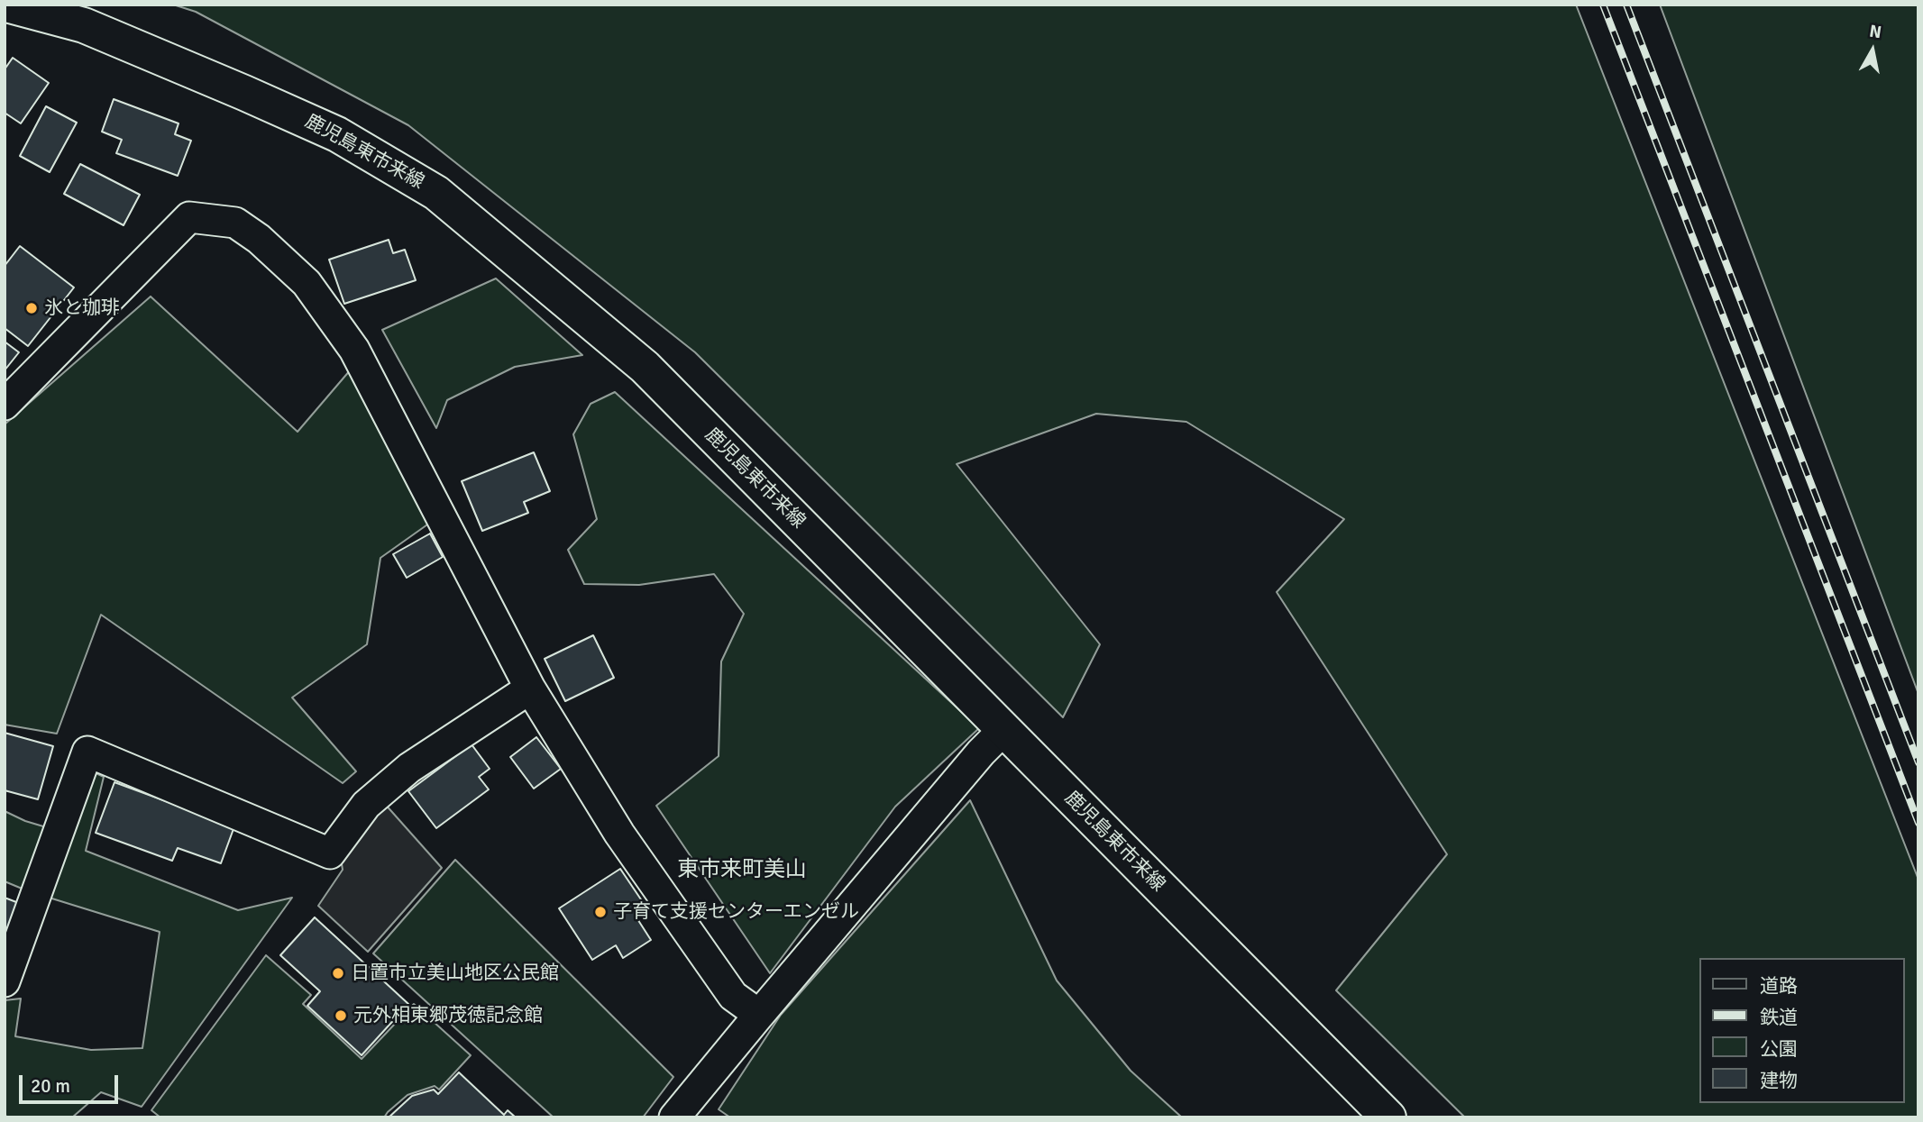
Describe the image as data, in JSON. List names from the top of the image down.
{
  "streets": {
    "main road": ["鹿児島東市来線"]
  },
  "districts": ["東市来町美山"],
  "places": [
    "氷と珈琲",
    "子育て支援センターエンゼル",
    "日置市立美山地区公民館",
    "元外相東郷茂徳記念館"
  ],
  "legend": [
    "道路",
    "鉄道",
    "公園",
    "建物"
  ],
  "scale_bar": "20 m",
  "north": "top"
}
